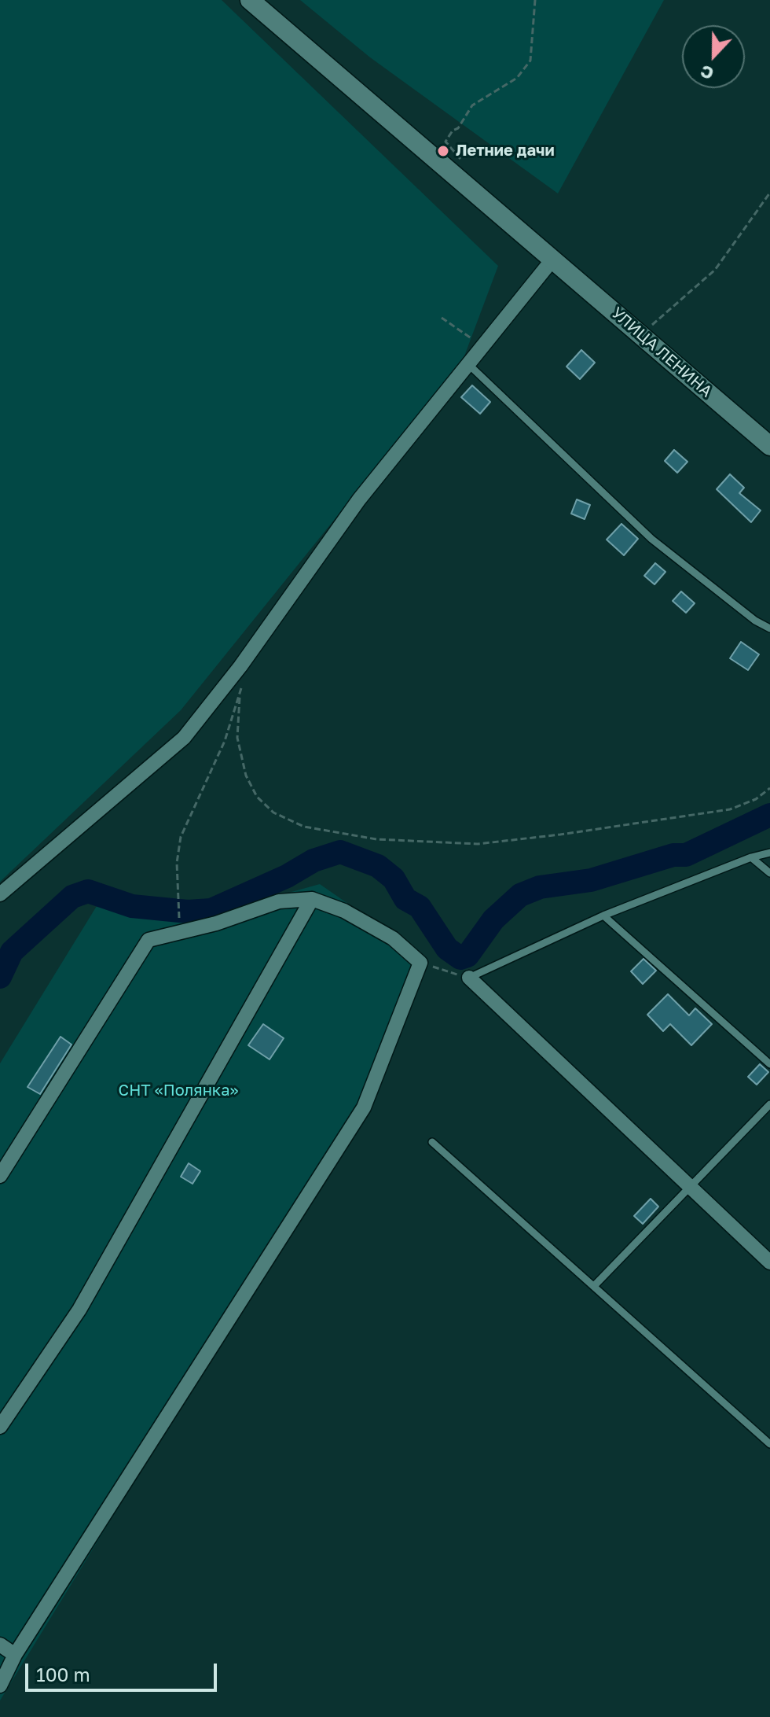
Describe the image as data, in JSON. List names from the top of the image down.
{
  "streets": {
    "street": ["УЛИЦА ЛЕНИНА"]
  },
  "parks": ["СНТ «Полянка»"],
  "places": ["Летние дачи"],
  "scale_bar": "100 m",
  "north": "bottom"
}
